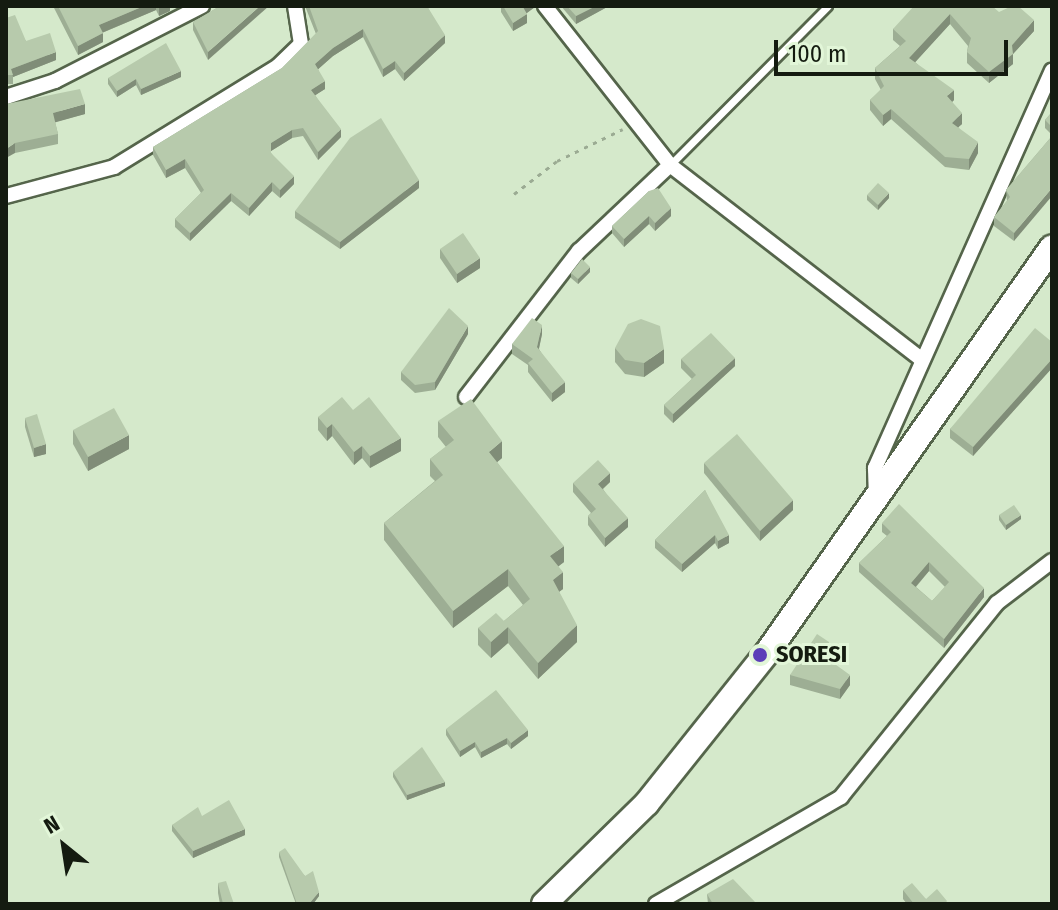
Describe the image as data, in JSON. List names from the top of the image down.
{
  "places": ["SORESI"],
  "scale_bar": "100 m",
  "north": "top left"
}
